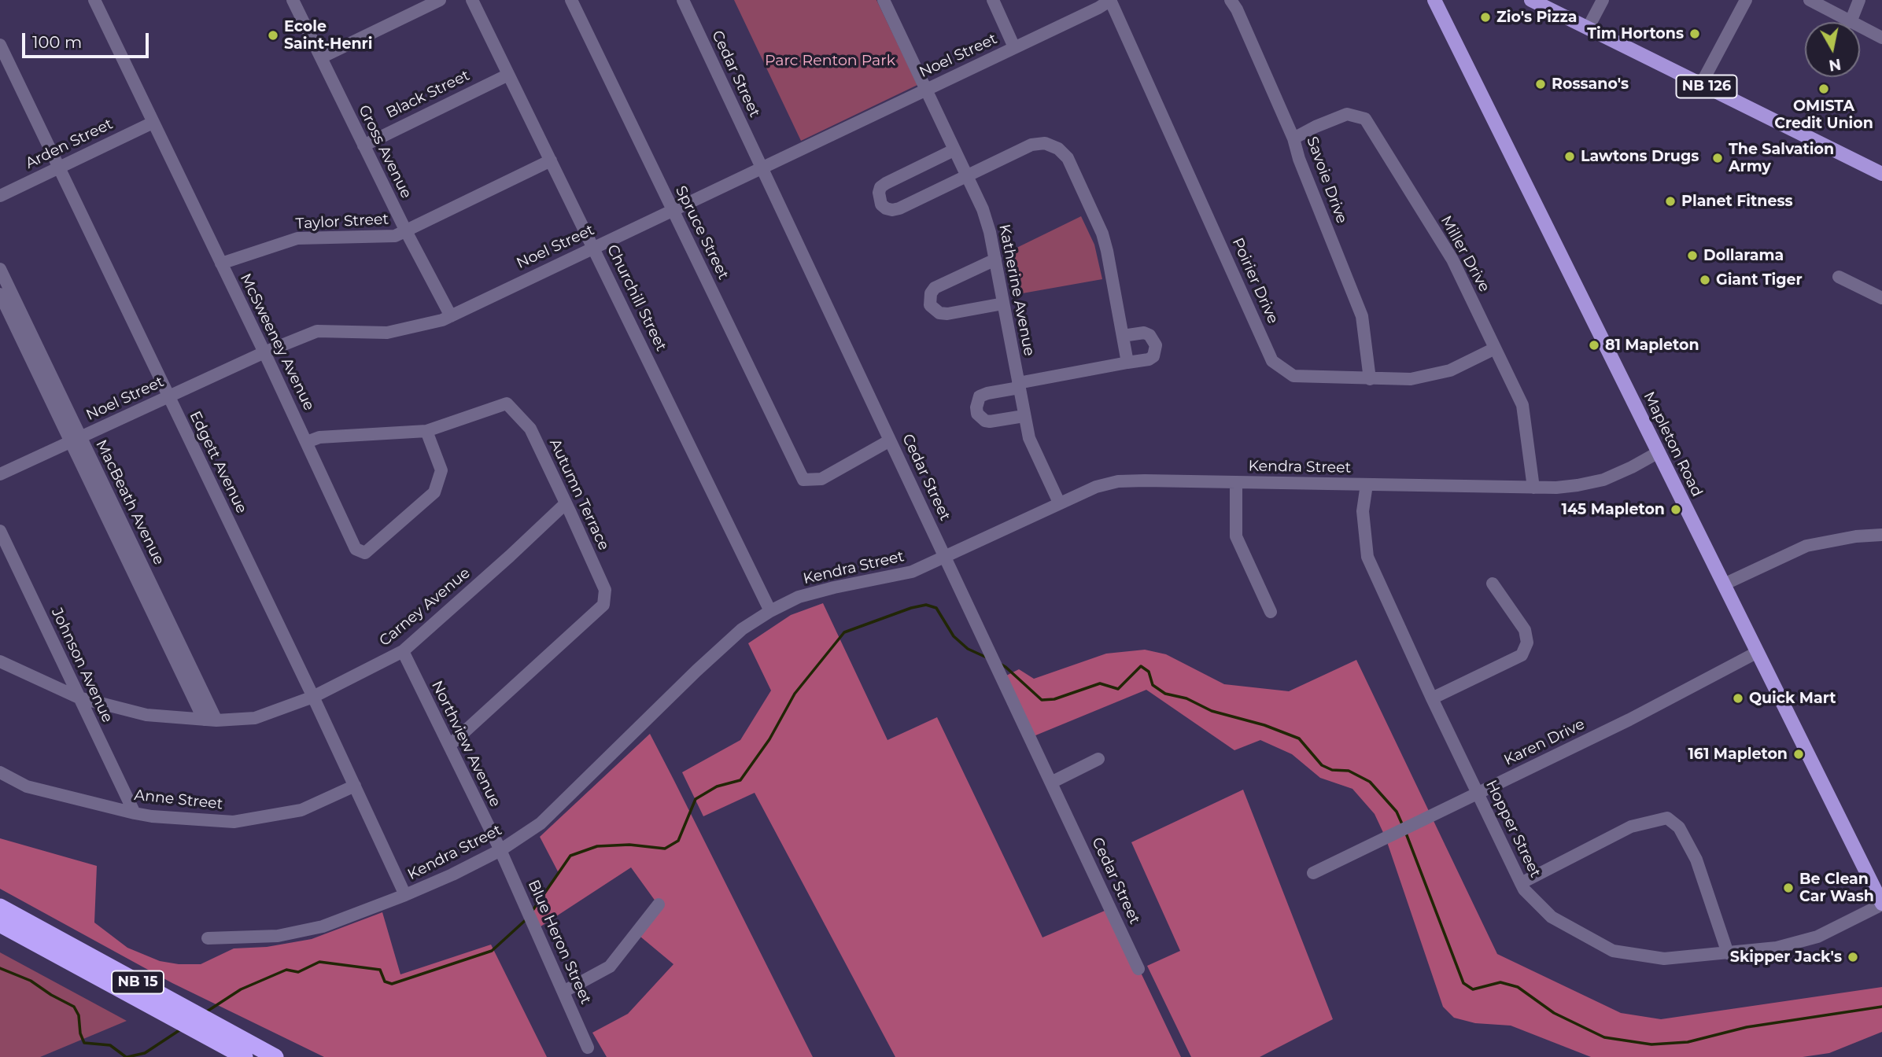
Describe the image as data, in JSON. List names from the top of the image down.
{
  "streets": {
    "highway": ["NB 15"],
    "main road": ["NB 126", "Mapleton Road"],
    "street": [
      "Noel Street",
      "Cedar Street",
      "Black Street",
      "Arden Street",
      "Gross Avenue",
      "Savoie Drive",
      "Taylor Street",
      "Spruce Street",
      "Miller Drive",
      "Poirier Drive",
      "Katherine Avenue",
      "Churchill Street",
      "McSweeney Avenue",
      "Edgett Avenue",
      "Kendra Street",
      "Autumn Terrace",
      "MacBeath Avenue",
      "Carney Avenue",
      "Johnson Avenue",
      "Karen Drive",
      "Northview Avenue",
      "Anne Street",
      "Hopper Street",
      "Blue Heron Street"
    ]
  },
  "crossings": [
    ["Noel Street", "Cedar Street"],
    ["Noel Street", "Gross Avenue"],
    ["Noel Street", "Spruce Street"],
    ["Noel Street", "Poirier Drive"],
    ["Noel Street", "Katherine Avenue"],
    ["Noel Street", "Churchill Street"],
    ["Noel Street", "McSweeney Avenue"],
    ["Noel Street", "Edgett Avenue"],
    ["Noel Street", "MacBeath Avenue"],
    ["Cedar Street", "Spruce Street"],
    ["Cedar Street", "Kendra Street"],
    ["Black Street", "Gross Avenue"],
    ["Black Street", "Churchill Street"],
    ["Arden Street", "McSweeney Avenue"],
    ["Arden Street", "Edgett Avenue"],
    ["Gross Avenue", "Taylor Street"],
    ["Savoie Drive", "Miller Drive"],
    ["Savoie Drive", "Poirier Drive"],
    ["Taylor Street", "Churchill Street"],
    ["Taylor Street", "McSweeney Avenue"],
    ["Miller Drive", "Poirier Drive"],
    ["Miller Drive", "Kendra Street"],
    ["Katherine Avenue", "Kendra Street"],
    ["Churchill Street", "Kendra Street"],
    ["McSweeney Avenue", "Autumn Terrace"],
    ["Mapleton Road", "Kendra Street"],
    ["Mapleton Road", "Karen Drive"],
    ["Mapleton Road", "Hopper Street"],
    ["Edgett Avenue", "Kendra Street"],
    ["Edgett Avenue", "Carney Avenue"],
    ["Edgett Avenue", "Anne Street"],
    ["Kendra Street", "Northview Avenue"],
    ["Kendra Street", "Hopper Street"],
    ["Kendra Street", "Blue Heron Street"],
    ["Autumn Terrace", "Carney Avenue"],
    ["Autumn Terrace", "Northview Avenue"],
    ["MacBeath Avenue", "Carney Avenue"],
    ["Carney Avenue", "Johnson Avenue"],
    ["Carney Avenue", "Northview Avenue"],
    ["Johnson Avenue", "Anne Street"],
    ["Karen Drive", "Hopper Street"],
    ["Northview Avenue", "Blue Heron Street"]
  ],
  "parks": ["Parc Renton Park"],
  "places": [
    "Zio's Pizza",
    "Tim Hortons",
    "Ecole Saint-Henri",
    "Rossano's",
    "OMISTA Credit Union",
    "Lawtons Drugs",
    "The Salvation Army",
    "Planet Fitness",
    "Dollarama",
    "Giant Tiger",
    "81 Mapleton",
    "145 Mapleton",
    "Quick Mart",
    "161 Mapleton",
    "Be Clean Car Wash",
    "Skipper Jack's"
  ],
  "scale_bar": "100 m",
  "north": "bottom"
}
